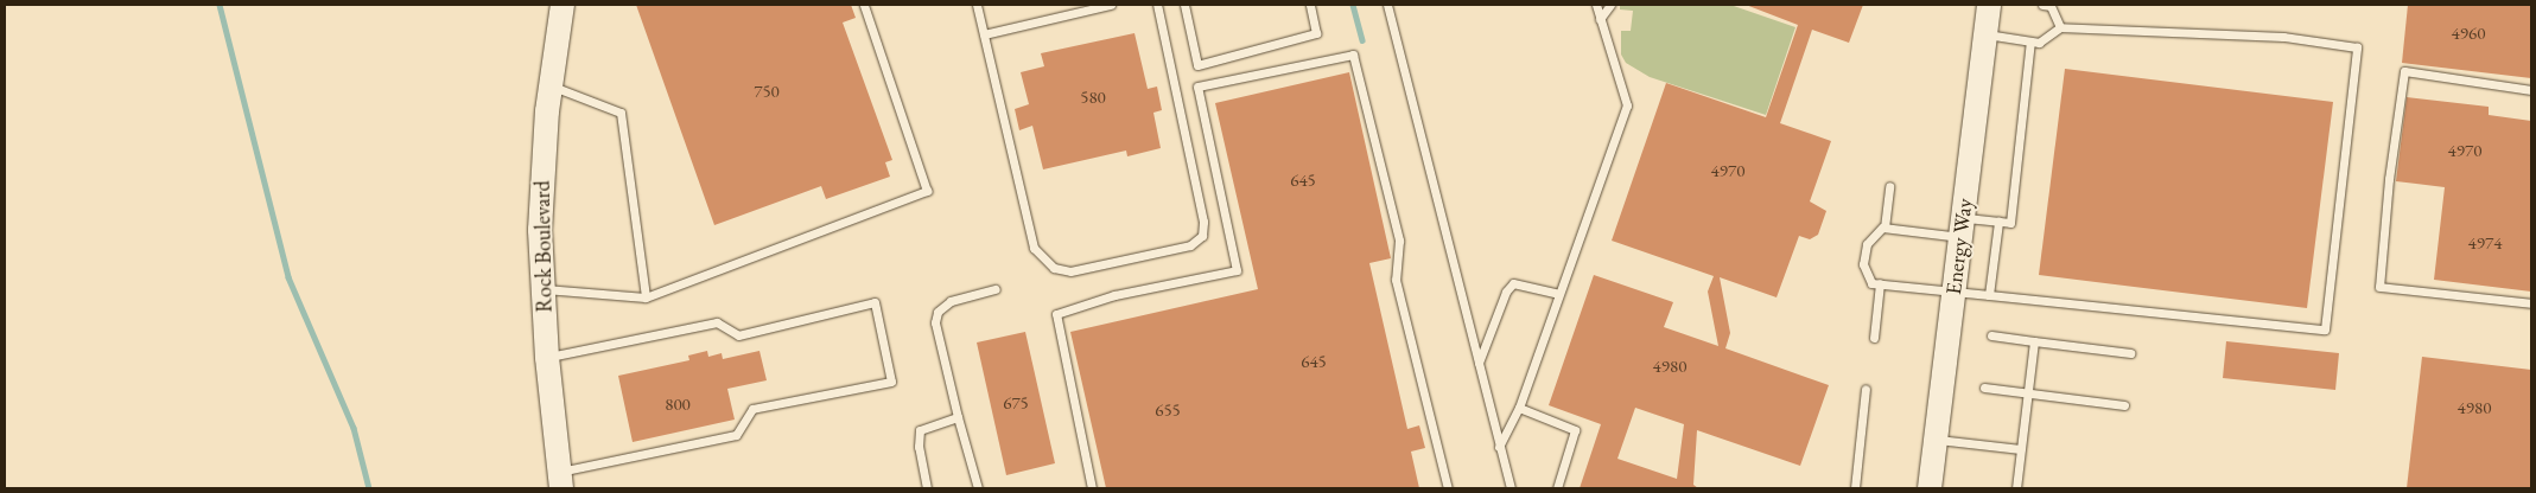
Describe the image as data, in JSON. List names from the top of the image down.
{
  "streets": {
    "street": ["Rock Boulevard", "Energy Way"]
  },
  "house_numbers": [
    "4960",
    "750",
    "580",
    "4970",
    "4970",
    "645",
    "4974",
    "645",
    "4980",
    "675",
    "800",
    "4980",
    "655"
  ]
}
